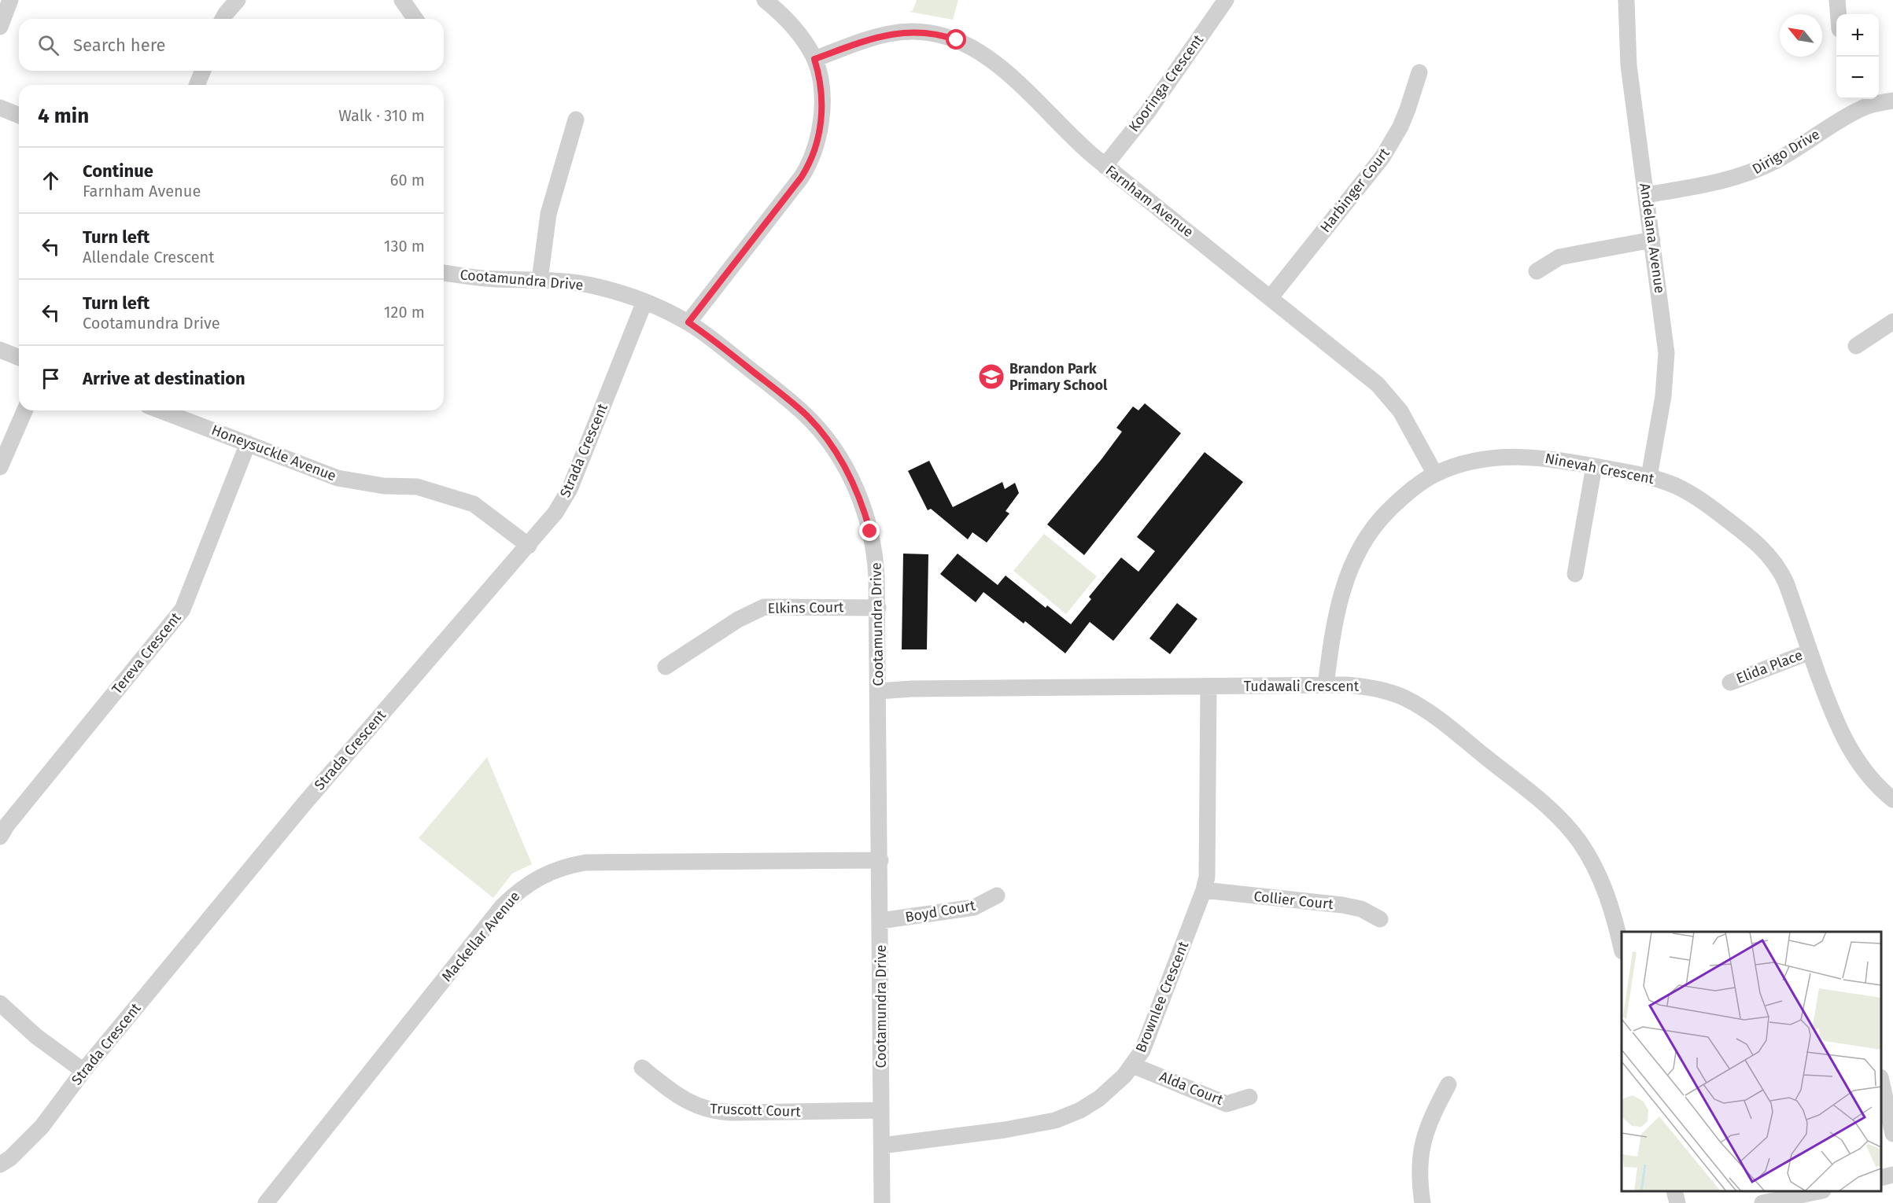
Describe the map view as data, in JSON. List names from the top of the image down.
{
  "streets": {
    "street": [
      "Kooringa Crescent",
      "Dirigo Drive",
      "Harbinger Court",
      "Farnham Avenue",
      "Andelana Avenue",
      "Cootamundra Drive",
      "Strada Crescent",
      "Honeysuckle Avenue",
      "Ninevah Crescent",
      "Elkins Court",
      "Tereva Crescent",
      "Elida Place",
      "Tudawali Crescent",
      "Collier Court",
      "Boyd Court",
      "Mackellar Avenue",
      "Brownlee Crescent",
      "Alda Court",
      "Truscott Court"
    ]
  },
  "crossings": [
    ["Kooringa Crescent", "Farnham Avenue"],
    ["Dirigo Drive", "Andelana Avenue"],
    ["Harbinger Court", "Farnham Avenue"],
    ["Farnham Avenue", "Ninevah Crescent"],
    ["Andelana Avenue", "Ninevah Crescent"],
    ["Cootamundra Drive", "Strada Crescent"],
    ["Cootamundra Drive", "Elkins Court"],
    ["Cootamundra Drive", "Tudawali Crescent"],
    ["Cootamundra Drive", "Boyd Court"],
    ["Cootamundra Drive", "Mackellar Avenue"],
    ["Cootamundra Drive", "Brownlee Crescent"],
    ["Cootamundra Drive", "Truscott Court"],
    ["Strada Crescent", "Honeysuckle Avenue"],
    ["Honeysuckle Avenue", "Tereva Crescent"],
    ["Ninevah Crescent", "Elida Place"],
    ["Ninevah Crescent", "Tudawali Crescent"],
    ["Tudawali Crescent", "Brownlee Crescent"],
    ["Collier Court", "Brownlee Crescent"],
    ["Brownlee Crescent", "Alda Court"]
  ],
  "places": {
    "school or university": ["Brandon Park Primary School"]
  },
  "north": "top left",
  "page": {
    "map_buttons": ["+", "−"],
    "search": "Search here",
    "heading": ["4 min", "Walk · 310 m"],
    "list": [
      ["Continue", "Farnham Avenue", "60 m"],
      ["Turn left", "Allendale Crescent", "130 m"],
      ["Turn left", "Cootamundra Drive", "120 m"],
      "Arrive at destination"
    ]
  }
}
